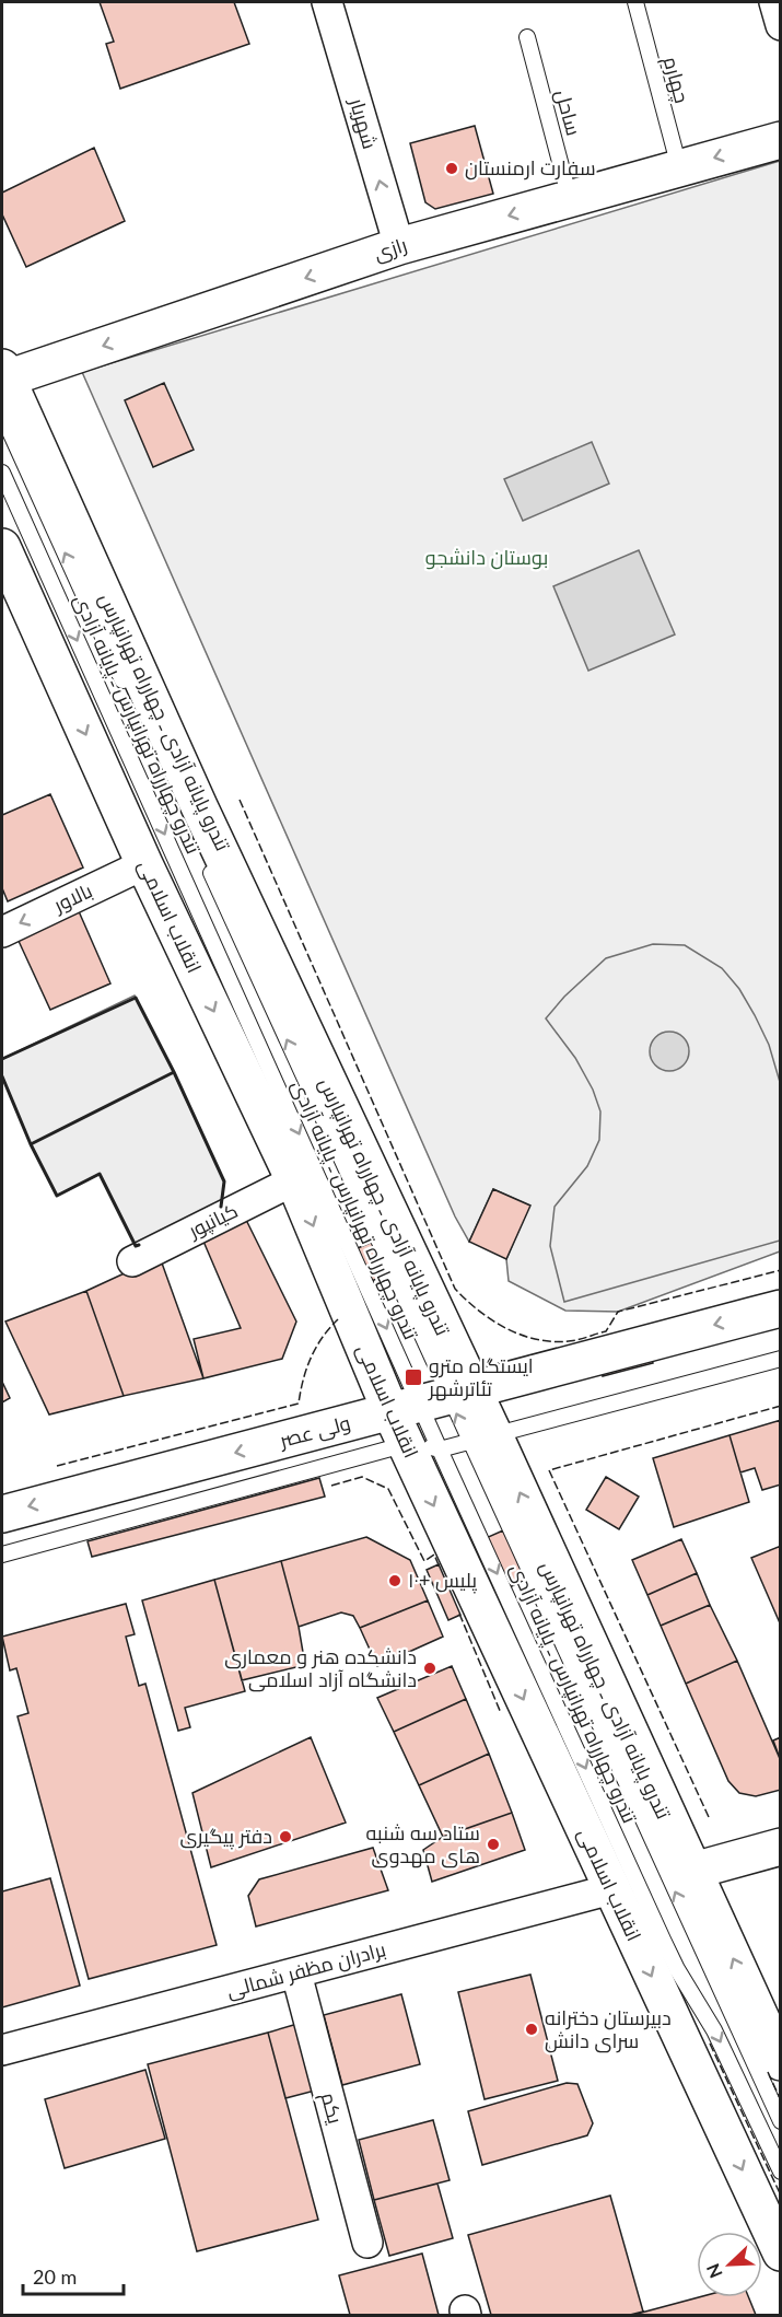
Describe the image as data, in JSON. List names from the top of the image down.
{
  "streets": {
    "main road": ["رازی", "انقلاب اسلامی", "ولی عصر"],
    "street": [
      "شهریار",
      "بالاور",
      "کیانپور",
      "برادران مظفر شمالی",
      "یکم"
    ],
    "lane": [
      "چهارم",
      "ساحل",
      "تندرو پایانه آزادی ـ چهارراه تهرانپارس",
      "تندرو چهارراه تهرانپارس ـ پایانه آزادی"
    ]
  },
  "crossings": [
    ["چهارم", "رازی"],
    ["ساحل", "رازی"],
    ["شهریار", "رازی"],
    ["رازی", "انقلاب اسلامی"],
    ["تندرو پایانه آزادی ـ چهارراه تهرانپارس", "تندرو چهارراه تهرانپارس ـ پایانه آزادی"],
    ["تندرو پایانه آزادی ـ چهارراه تهرانپارس", "انقلاب اسلامی"],
    ["تندرو پایانه آزادی ـ چهارراه تهرانپارس", "ولی عصر"],
    ["تندرو چهارراه تهرانپارس ـ پایانه آزادی", "انقلاب اسلامی"],
    ["تندرو چهارراه تهرانپارس ـ پایانه آزادی", "ولی عصر"],
    ["بالاور", "انقلاب اسلامی"],
    ["انقلاب اسلامی", "کیانپور"],
    ["انقلاب اسلامی", "ولی عصر"],
    ["انقلاب اسلامی", "برادران مظفر شمالی"],
    ["برادران مظفر شمالی", "یکم"]
  ],
  "one_way": [
    "شهریار",
    "رازی",
    "تندرو پایانه آزادی ـ چهارراه تهرانپارس",
    "تندرو چهارراه تهرانپارس ـ پایانه آزادی",
    "بالاور",
    "ولی عصر"
  ],
  "parks": ["بوستان دانشجو"],
  "places": {
    "other": [
      "سفارت ارمنستان",
      "پلیس +۱۰",
      "دانشکده هنر و معماری دانشگاه آزاد اسلامی",
      "دفتر پیگیری",
      "ستاد سه شنبه های مهدوی",
      "دبیرستان دخترانه سرای دانش"
    ],
    "transit": ["ایستگاه مترو تئاترشهر"]
  },
  "scale_bar": "20 m",
  "north": "bottom left"
}
